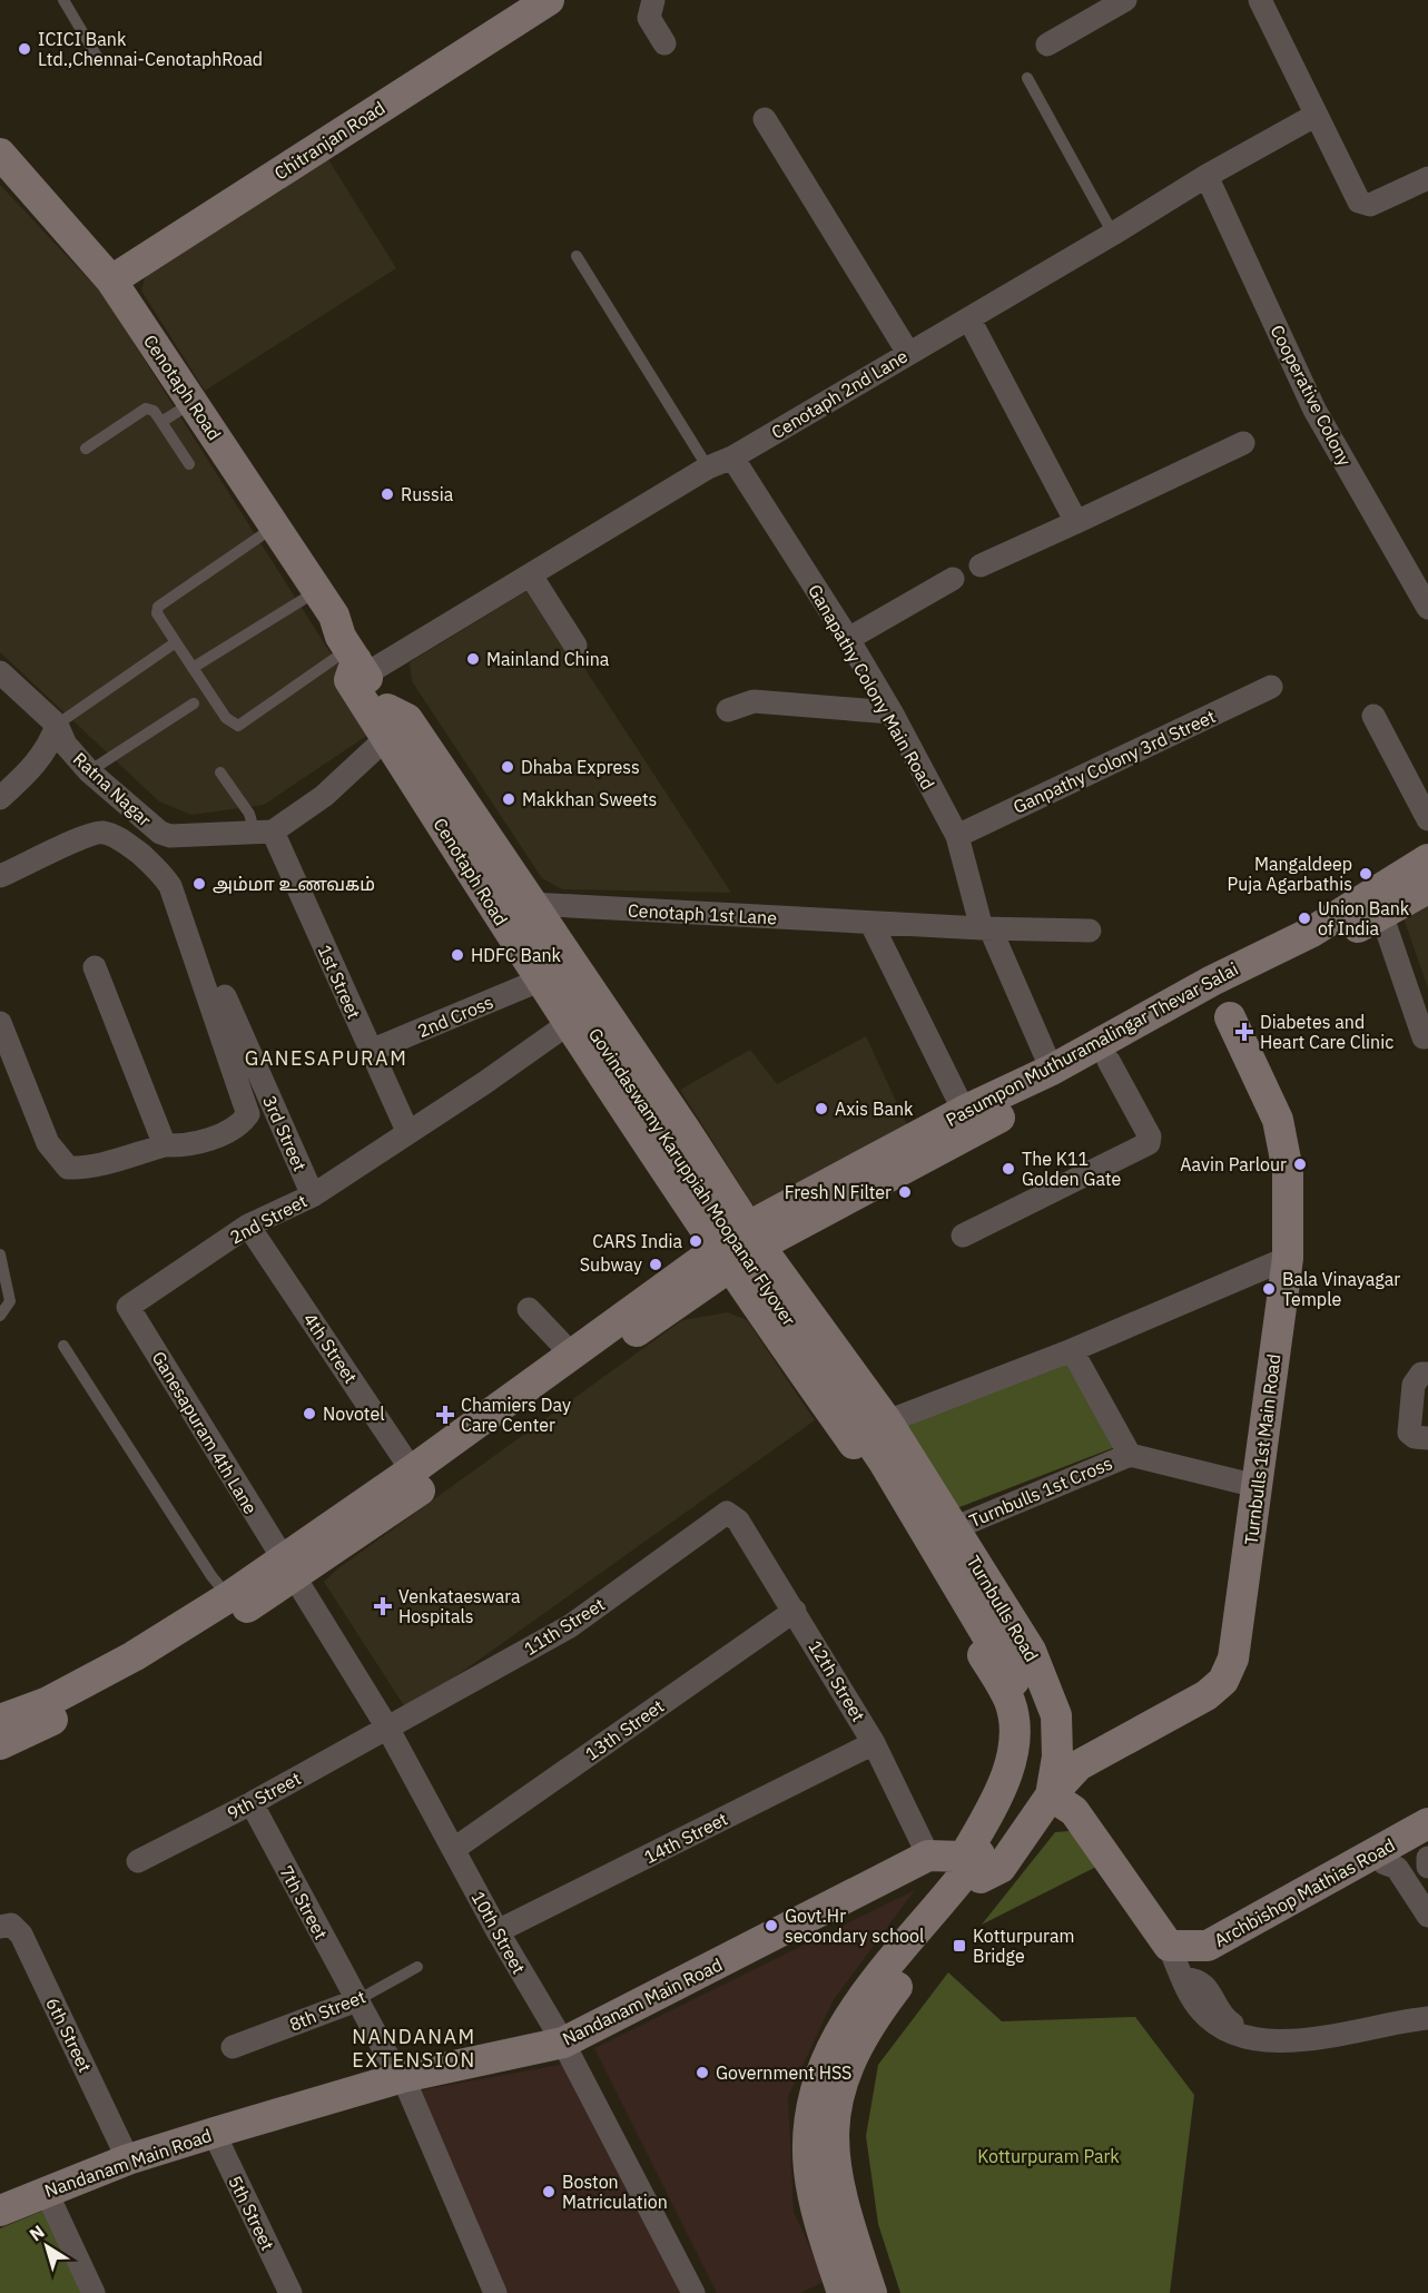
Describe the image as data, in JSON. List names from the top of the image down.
{
  "streets": {
    "main road": [
      "Chitranjan Road",
      "Cenotaph Road",
      "Pasumpon Muthuramalingar Thevar Salai",
      "Govindaswamy Karuppiah Moopanar Flyover",
      "Turnbulls 1st Main Road",
      "Turnbulls Road",
      "Archbishop Mathias Road",
      "Nandanam Main Road"
    ],
    "street": [
      "Cenotaph 2nd Lane",
      "Cooperative Colony",
      "Ganapathy Colony Main Road",
      "Ganpathy Colony 3rd Street",
      "Ratna Nagar",
      "Cenotaph 1st Lane",
      "1st Street",
      "2nd Cross",
      "3rd Street",
      "2nd Street",
      "4th Street",
      "Ganesapuram 4th Lane",
      "Turnbulls 1st Cross",
      "11th Street",
      "12th Street",
      "13th Street",
      "9th Street",
      "14th Street",
      "7th Street",
      "10th Street",
      "8th Street",
      "6th Street",
      "5th Street"
    ]
  },
  "crossings": [
    ["Chitranjan Road", "Cenotaph Road"],
    ["Cenotaph Road", "Cenotaph 2nd Lane"],
    ["Cenotaph Road", "Cenotaph 1st Lane"],
    ["Cenotaph Road", "2nd Cross"],
    ["Cenotaph Road", "Pasumpon Muthuramalingar Thevar Salai"],
    ["Cenotaph Road", "Govindaswamy Karuppiah Moopanar Flyover"],
    ["Cenotaph Road", "2nd Street"],
    ["Cenotaph Road", "Turnbulls Road"],
    ["Cenotaph 2nd Lane", "Cooperative Colony"],
    ["Cenotaph 2nd Lane", "Ganapathy Colony Main Road"],
    ["Ganapathy Colony Main Road", "Ganpathy Colony 3rd Street"],
    ["Ganapathy Colony Main Road", "Cenotaph 1st Lane"],
    ["Ganapathy Colony Main Road", "Pasumpon Muthuramalingar Thevar Salai"],
    ["Ratna Nagar", "1st Street"],
    ["1st Street", "2nd Cross"],
    ["1st Street", "2nd Street"],
    ["Pasumpon Muthuramalingar Thevar Salai", "Turnbulls Road"],
    ["3rd Street", "2nd Street"],
    ["Govindaswamy Karuppiah Moopanar Flyover", "Turnbulls Road"],
    ["Govindaswamy Karuppiah Moopanar Flyover", "Nandanam Main Road"],
    ["2nd Street", "4th Street"],
    ["2nd Street", "Ganesapuram 4th Lane"],
    ["Ganesapuram 4th Lane", "10th Street"],
    ["Turnbulls 1st Main Road", "Turnbulls Road"],
    ["Turnbulls 1st Cross", "Turnbulls Road"],
    ["Turnbulls Road", "Nandanam Main Road"],
    ["11th Street", "12th Street"],
    ["11th Street", "9th Street"],
    ["11th Street", "10th Street"],
    ["12th Street", "13th Street"],
    ["12th Street", "14th Street"],
    ["12th Street", "Nandanam Main Road"],
    ["13th Street", "10th Street"],
    ["9th Street", "7th Street"],
    ["9th Street", "10th Street"],
    ["14th Street", "10th Street"],
    ["7th Street", "Nandanam Main Road"],
    ["7th Street", "8th Street"],
    ["10th Street", "Nandanam Main Road"],
    ["Nandanam Main Road", "6th Street"],
    ["Nandanam Main Road", "5th Street"]
  ],
  "districts": ["GANESAPURAM", "NANDANAM EXTENSION"],
  "parks": ["Kotturpuram Park"],
  "places": {
    "other": [
      "ICICI Bank Ltd.,Chennai-CenotaphRoad",
      "Russia",
      "Mainland China",
      "Dhaba Express",
      "Makkhan Sweets",
      "Mangaldeep Puja Agarbathis",
      "அம்மா உணவகம்",
      "Union Bank of India",
      "HDFC Bank",
      "Axis Bank",
      "Aavin Parlour",
      "The K11 Golden Gate",
      "Fresh N Filter",
      "CARS India",
      "Subway",
      "Bala Vinayagar Temple",
      "Novotel",
      "Govt.Hr secondary school",
      "Government HSS",
      "Boston Matriculation"
    ],
    "health": ["Diabetes and Heart Care Clinic", "Chamiers Day Care Center", "Venkataeswara Hospitals"],
    "transit": ["Kotturpuram Bridge"]
  },
  "north": "top left"
}
